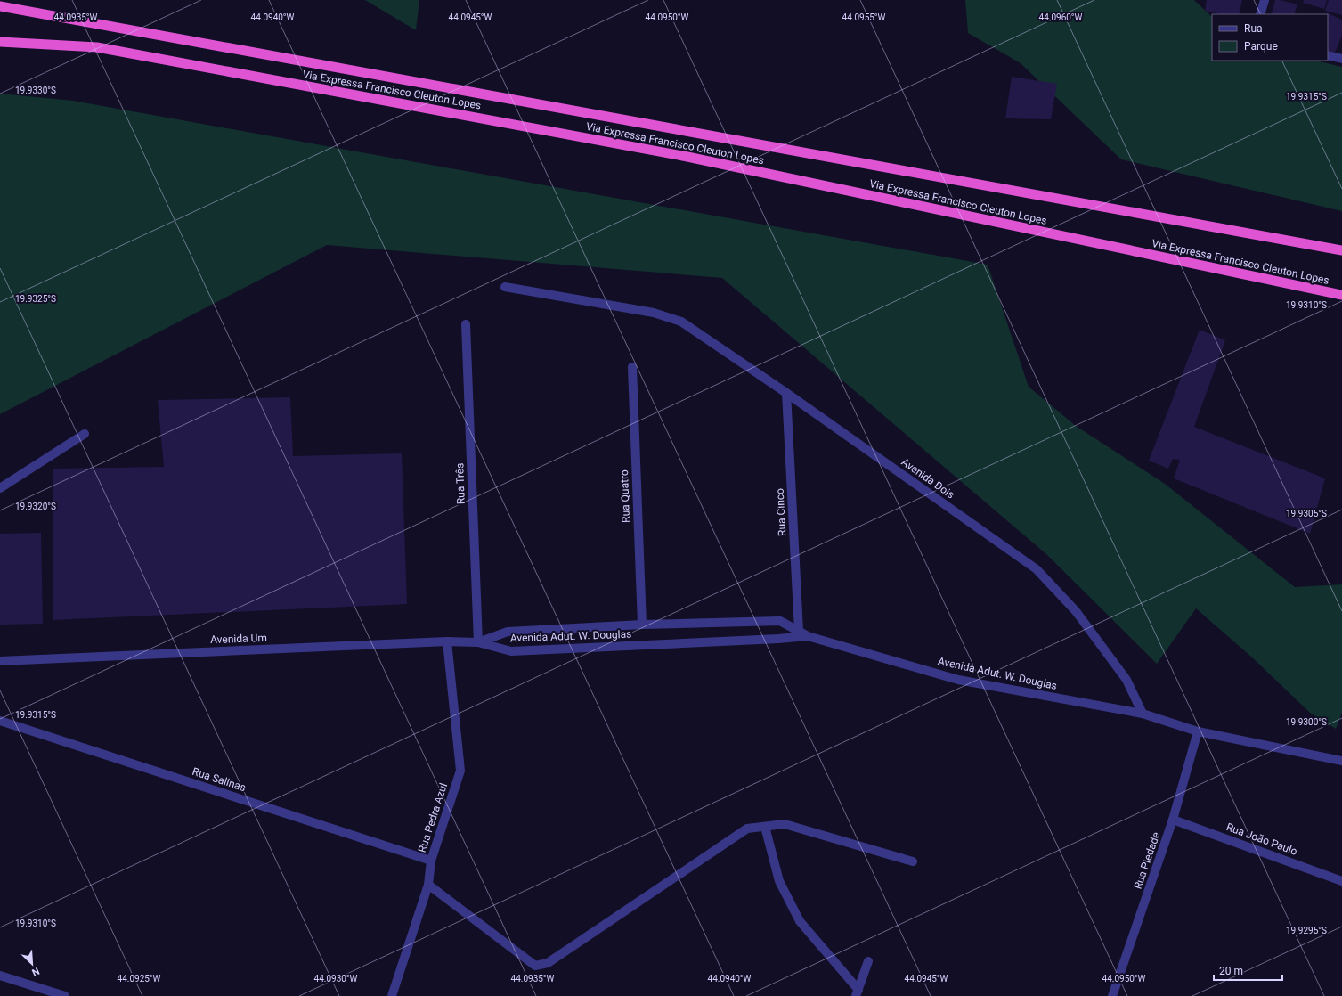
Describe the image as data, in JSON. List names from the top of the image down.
{
  "streets": {
    "highway": ["Via Expressa Francisco Cleuton Lopes"],
    "street": [
      "Avenida Dois",
      "Rua Três",
      "Rua Quatro",
      "Rua Cinco",
      "Avenida Adut. W. Douglas",
      "Avenida Um",
      "Rua Salinas",
      "Rua Pedra Azul",
      "Rua João Paulo",
      "Rua Piedade"
    ]
  },
  "crossings": [
    ["Avenida Dois", "Rua Cinco"],
    ["Avenida Dois", "Avenida Adut. W. Douglas"],
    ["Rua Três", "Avenida Adut. W. Douglas"],
    ["Rua Três", "Avenida Um"],
    ["Rua Quatro", "Avenida Adut. W. Douglas"],
    ["Rua Cinco", "Avenida Adut. W. Douglas"],
    ["Avenida Adut. W. Douglas", "Avenida Um"],
    ["Avenida Adut. W. Douglas", "Rua Piedade"],
    ["Avenida Um", "Rua Pedra Azul"],
    ["Rua Salinas", "Rua Pedra Azul"],
    ["Rua João Paulo", "Rua Piedade"]
  ],
  "legend": ["Rua", "Parque"],
  "scale_bar": "20 m",
  "north": "bottom right",
  "coordinates": [
    "44.0935°W",
    "44.0940°W",
    "44.0945°W",
    "44.0950°W",
    "44.0955°W",
    "44.0960°W",
    "19.9330°S",
    "19.9315°S",
    "19.9325°S",
    "19.9310°S",
    "19.9320°S",
    "19.9305°S",
    "19.9300°S",
    "19.9295°S",
    "44.0925°W",
    "44.0930°W"
  ]
}
